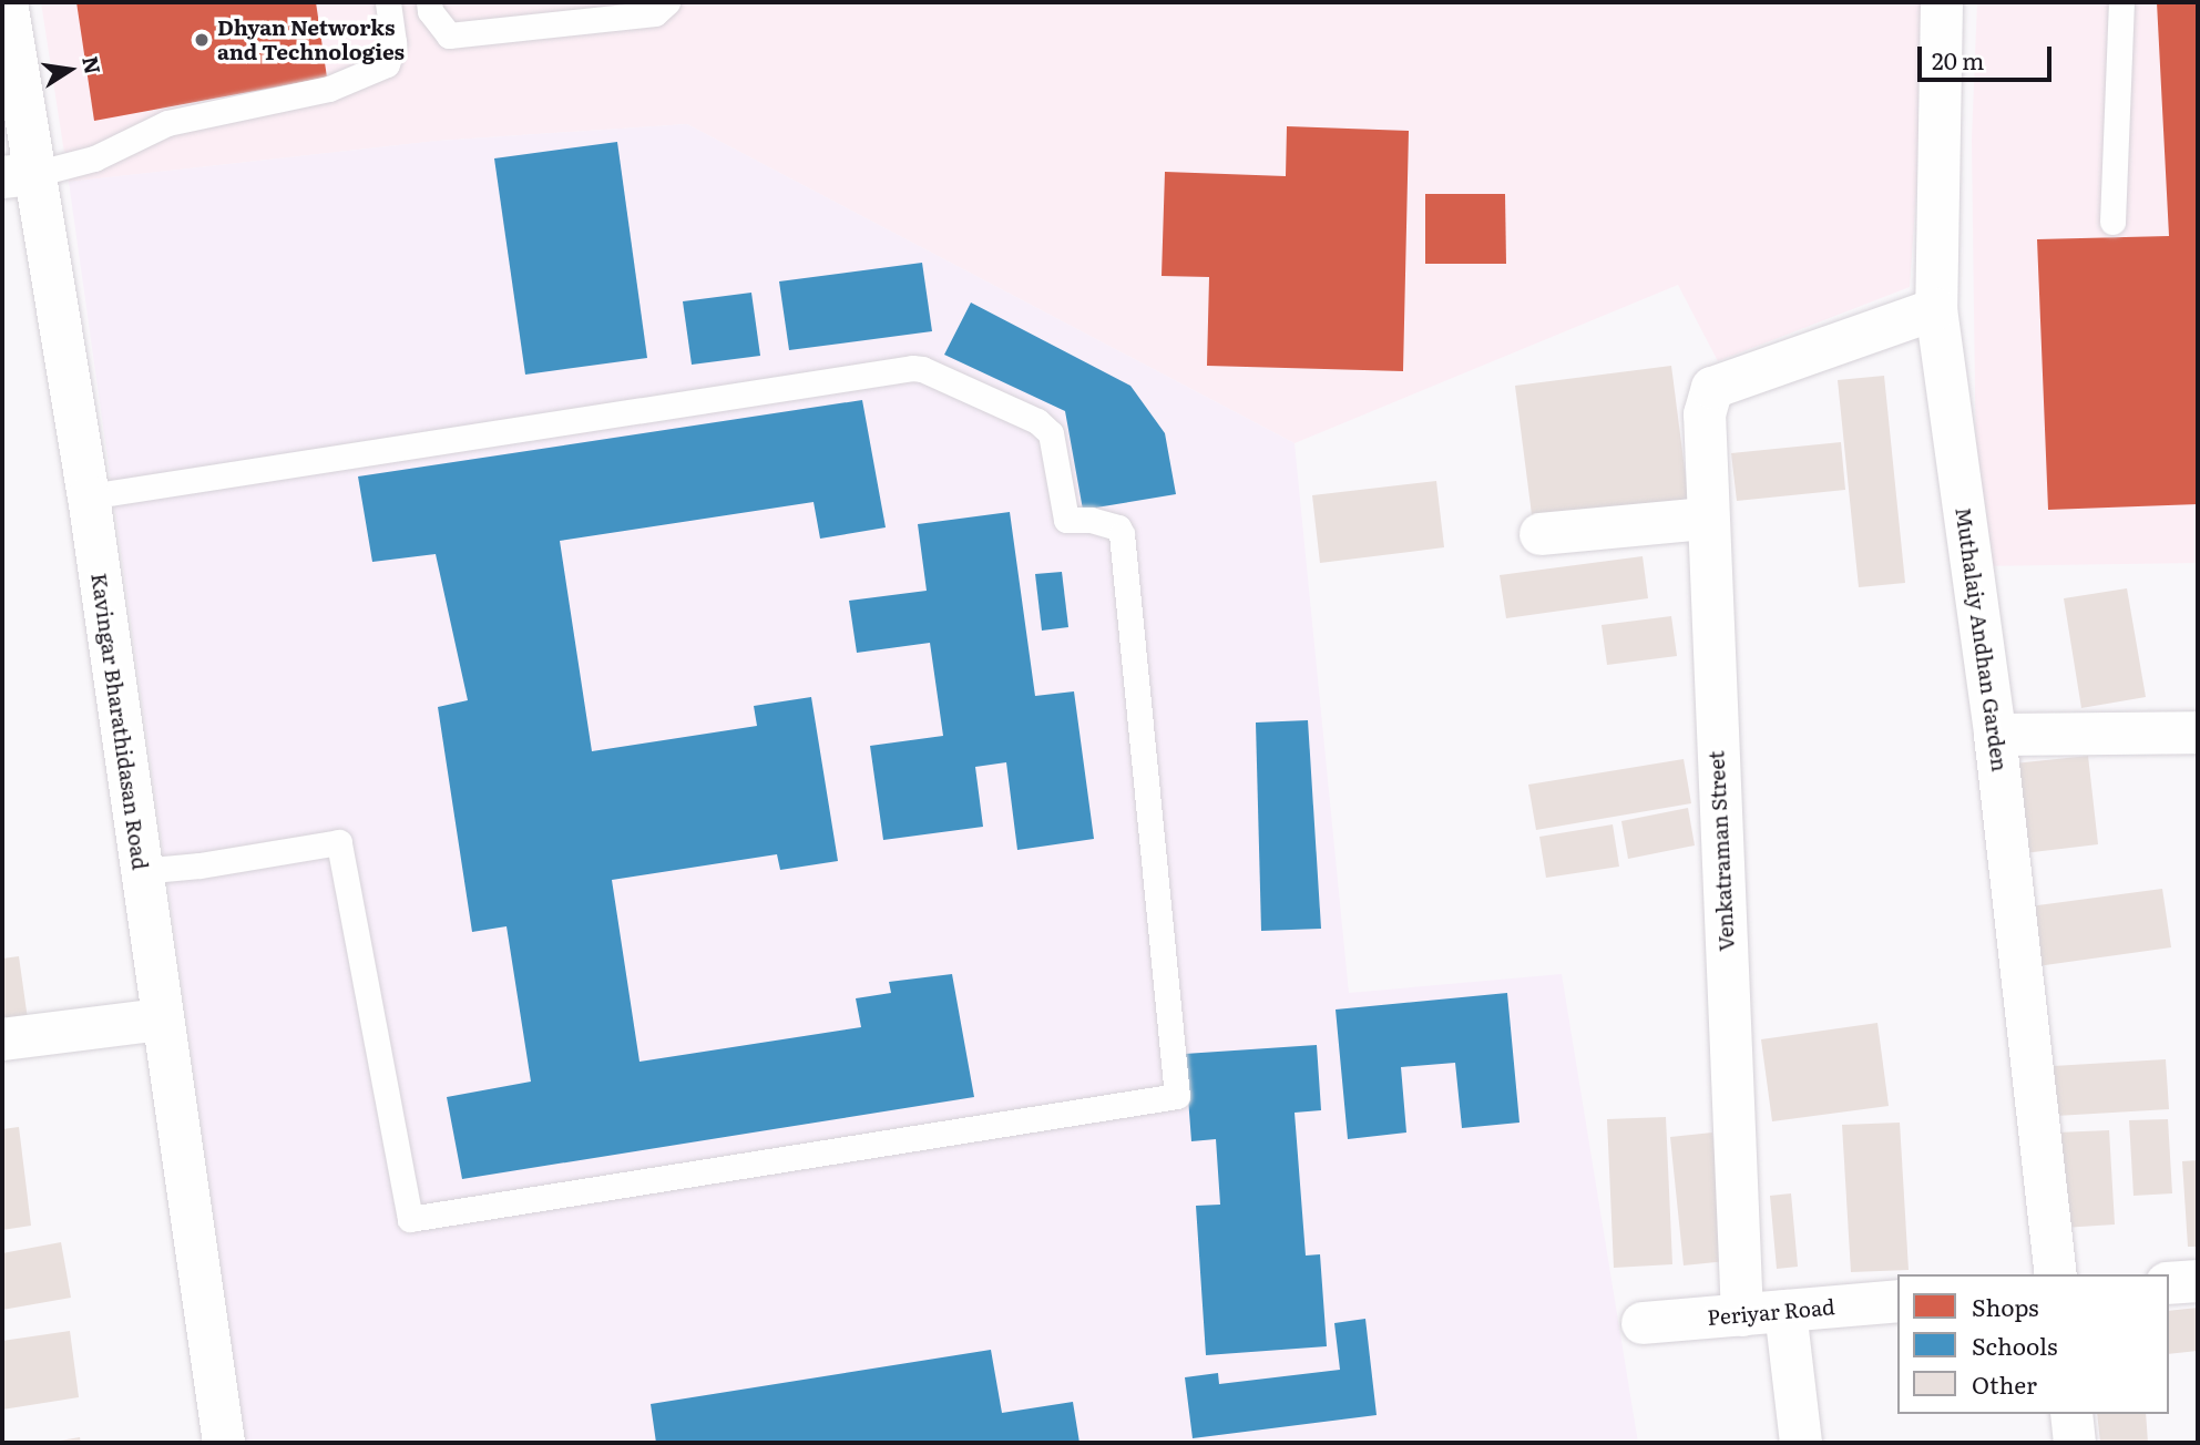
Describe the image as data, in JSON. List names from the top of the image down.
{
  "streets": {
    "street": [
      "Muthalaiy Andhan Garden",
      "Kavingar Bharathidasan Road",
      "Venkatraman Street",
      "Periyar Road"
    ]
  },
  "crossings": [
    ["Muthalaiy Andhan Garden", "Venkatraman Street"],
    ["Venkatraman Street", "Periyar Road"]
  ],
  "places": ["Dhyan Networks and Technologies"],
  "legend": ["Shops", "Schools", "Other"],
  "scale_bar": "20 m",
  "north": "right"
}
